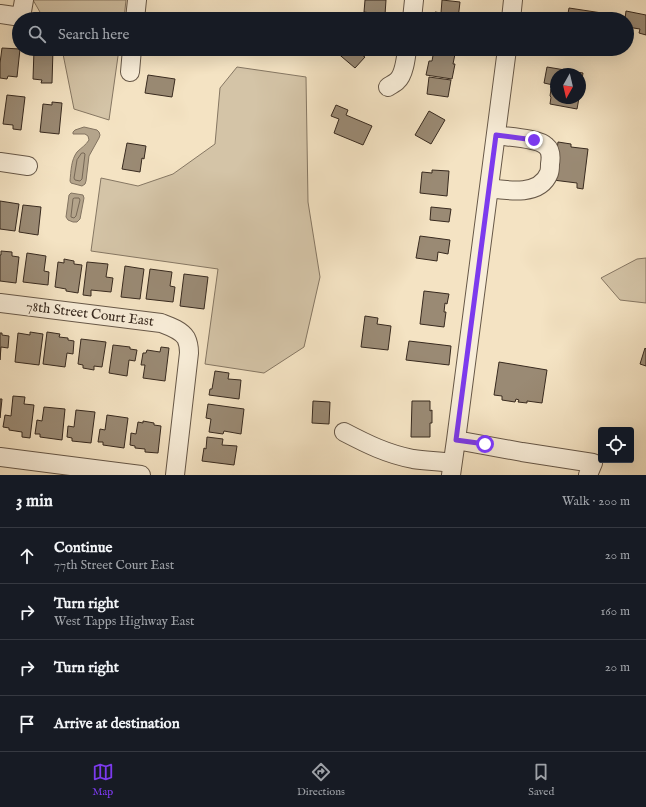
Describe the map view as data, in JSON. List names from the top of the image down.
{
  "streets": {
    "street": ["78th Street Court East"]
  },
  "north": "bottom",
  "page": {
    "search": "Search here",
    "heading": ["3 min", "Walk · 200 m"],
    "list": [
      ["Continue", "77th Street Court East", "20 m"],
      ["Turn right", "West Tapps Highway East", "160 m"],
      ["Turn right", "20 m"],
      "Arrive at destination"
    ],
    "nav": ["Map", "Directions", "Saved"]
  }
}
